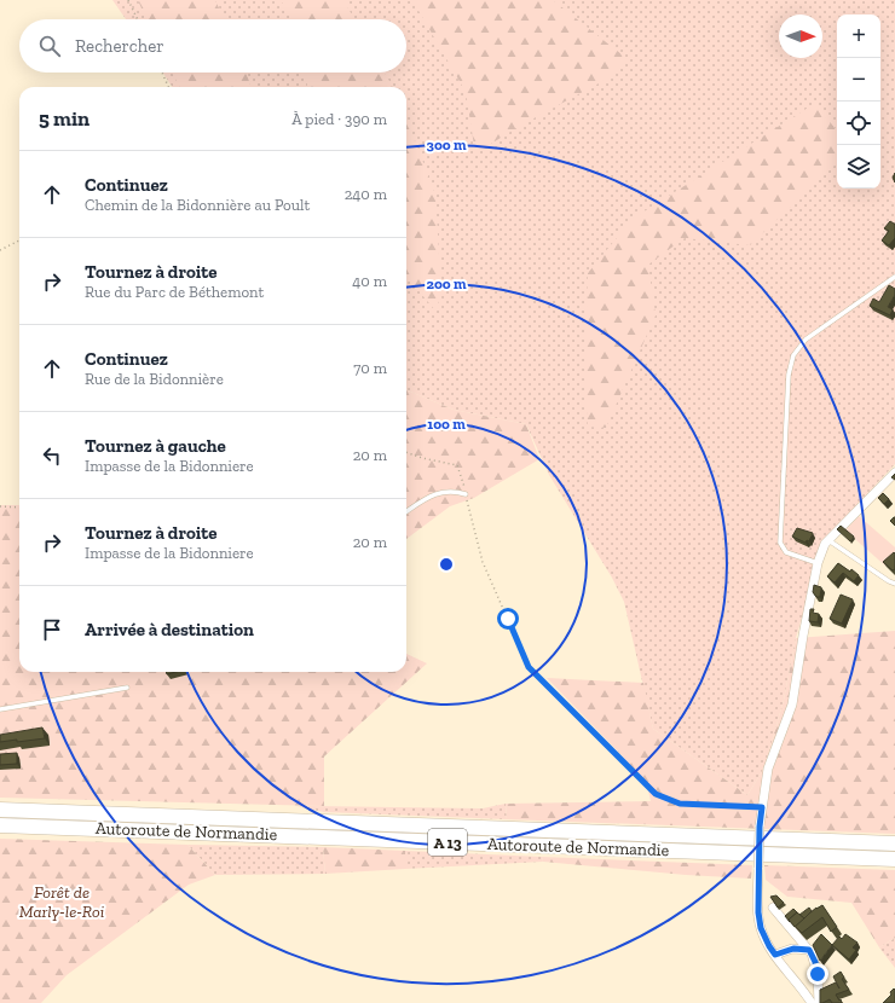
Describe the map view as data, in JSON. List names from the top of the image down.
{
  "streets": {
    "highway": ["Autoroute de Normandie", "A 13"]
  },
  "parks": ["Forêt de Marly-le-Roi"],
  "north": "right",
  "page": {
    "map_buttons": ["+", "−"],
    "search": "Rechercher",
    "heading": ["5 min", "À pied · 390 m"],
    "list": [
      ["Continuez", "Chemin de la Bidonnière au Poult", "240 m"],
      ["Tournez à droite", "Rue du Parc de Béthemont", "40 m"],
      ["Continuez", "Rue de la Bidonnière", "70 m"],
      ["Tournez à gauche", "Impasse de la Bidonniere", "20 m"],
      ["Tournez à droite", "Impasse de la Bidonniere", "20 m"],
      "Arrivée à destination"
    ]
  },
  "rings": ["300 m", "200 m", "100 m"]
}
